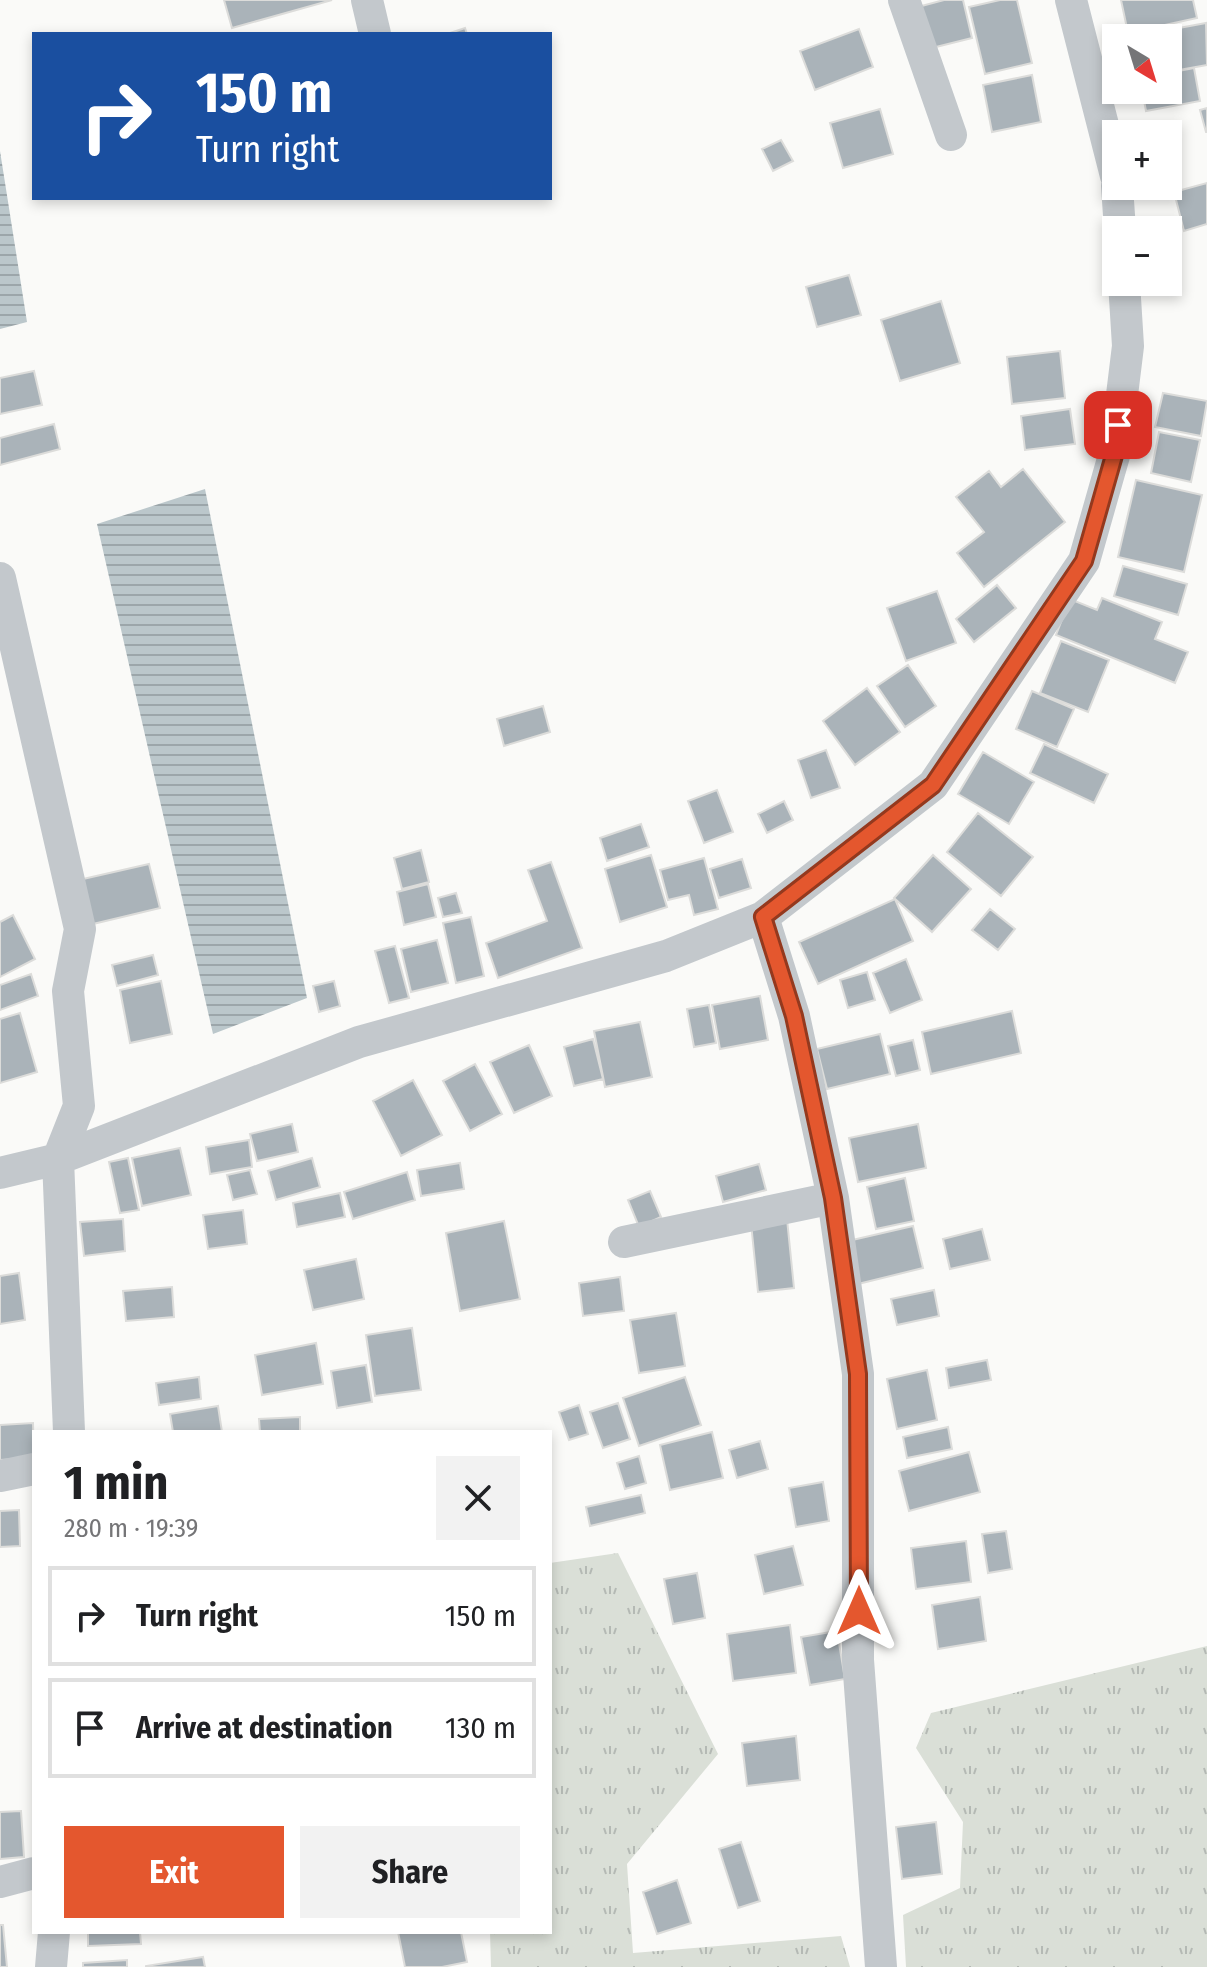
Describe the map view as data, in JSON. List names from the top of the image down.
{
  "north": "bottom right",
  "page": {
    "map_buttons": ["+", "−"],
    "turn": ["150 m", "Turn right"],
    "heading": ["1 min", "280 m · 19:39"],
    "list": [
      {
        "name": "Turn right",
        "value": "150 m"
      },
      {
        "name": "Arrive at destination",
        "value": "130 m"
      }
    ],
    "buttons": ["Exit", "Share"]
  }
}
